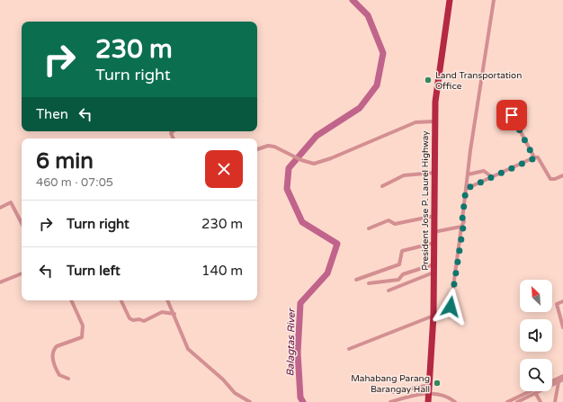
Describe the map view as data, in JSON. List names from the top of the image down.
{
  "streets": {
    "highway": ["President Jose P. Laurel Highway"]
  },
  "water": ["Balagtas River"],
  "places": ["Land Transportation Office", "Mahabang Parang Barangay Hall"],
  "north": "top left",
  "page": {
    "turn": ["230 m", "Turn right"],
    "then": "Then",
    "heading": ["6 min", "460 m · 07:05"],
    "list": [
      {
        "name": "Turn right",
        "value": "230 m"
      },
      {
        "name": "Turn left",
        "value": "140 m"
      }
    ]
  }
}
